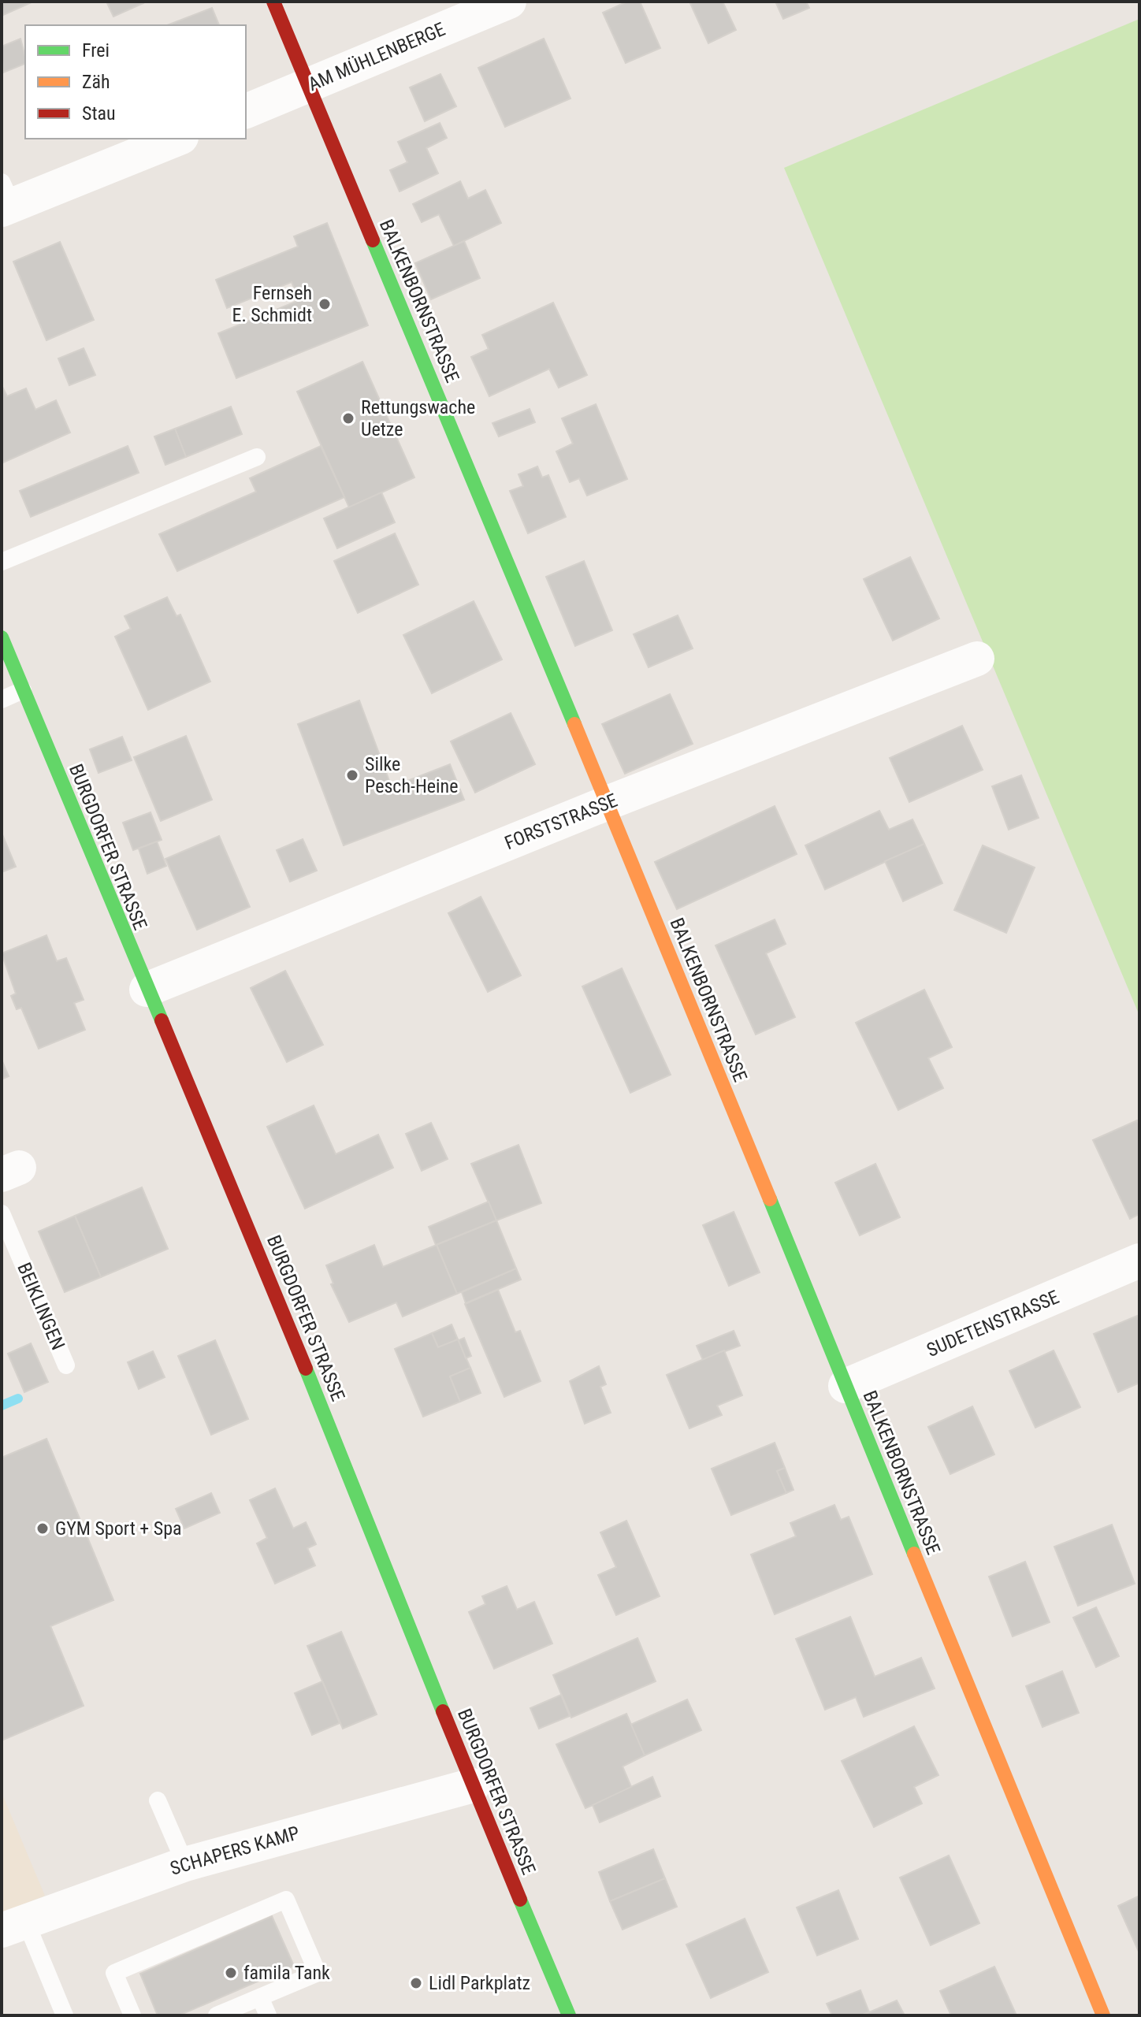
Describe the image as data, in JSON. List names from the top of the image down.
{
  "streets": {
    "street": [
      "AM MÜHLENBERGE",
      "BALKENBORNSTRASSE",
      "FORSTSTRASSE",
      "BURGDORFER STRASSE",
      "SUDETENSTRASSE",
      "SCHAPERS KAMP"
    ],
    "lane": ["BEIKLINGEN"]
  },
  "crossings": [
    ["AM MÜHLENBERGE", "BALKENBORNSTRASSE"],
    ["BALKENBORNSTRASSE", "FORSTSTRASSE"],
    ["BALKENBORNSTRASSE", "SUDETENSTRASSE"],
    ["FORSTSTRASSE", "BURGDORFER STRASSE"],
    ["BURGDORFER STRASSE", "SCHAPERS KAMP"]
  ],
  "places": [
    "Fernseh E. Schmidt",
    "Rettungswache Uetze",
    "Silke Pesch-Heine",
    "GYM Sport + Spa",
    "famila Tank",
    "Lidl Parkplatz"
  ],
  "legend": ["Frei", "Zäh", "Stau"]
}
